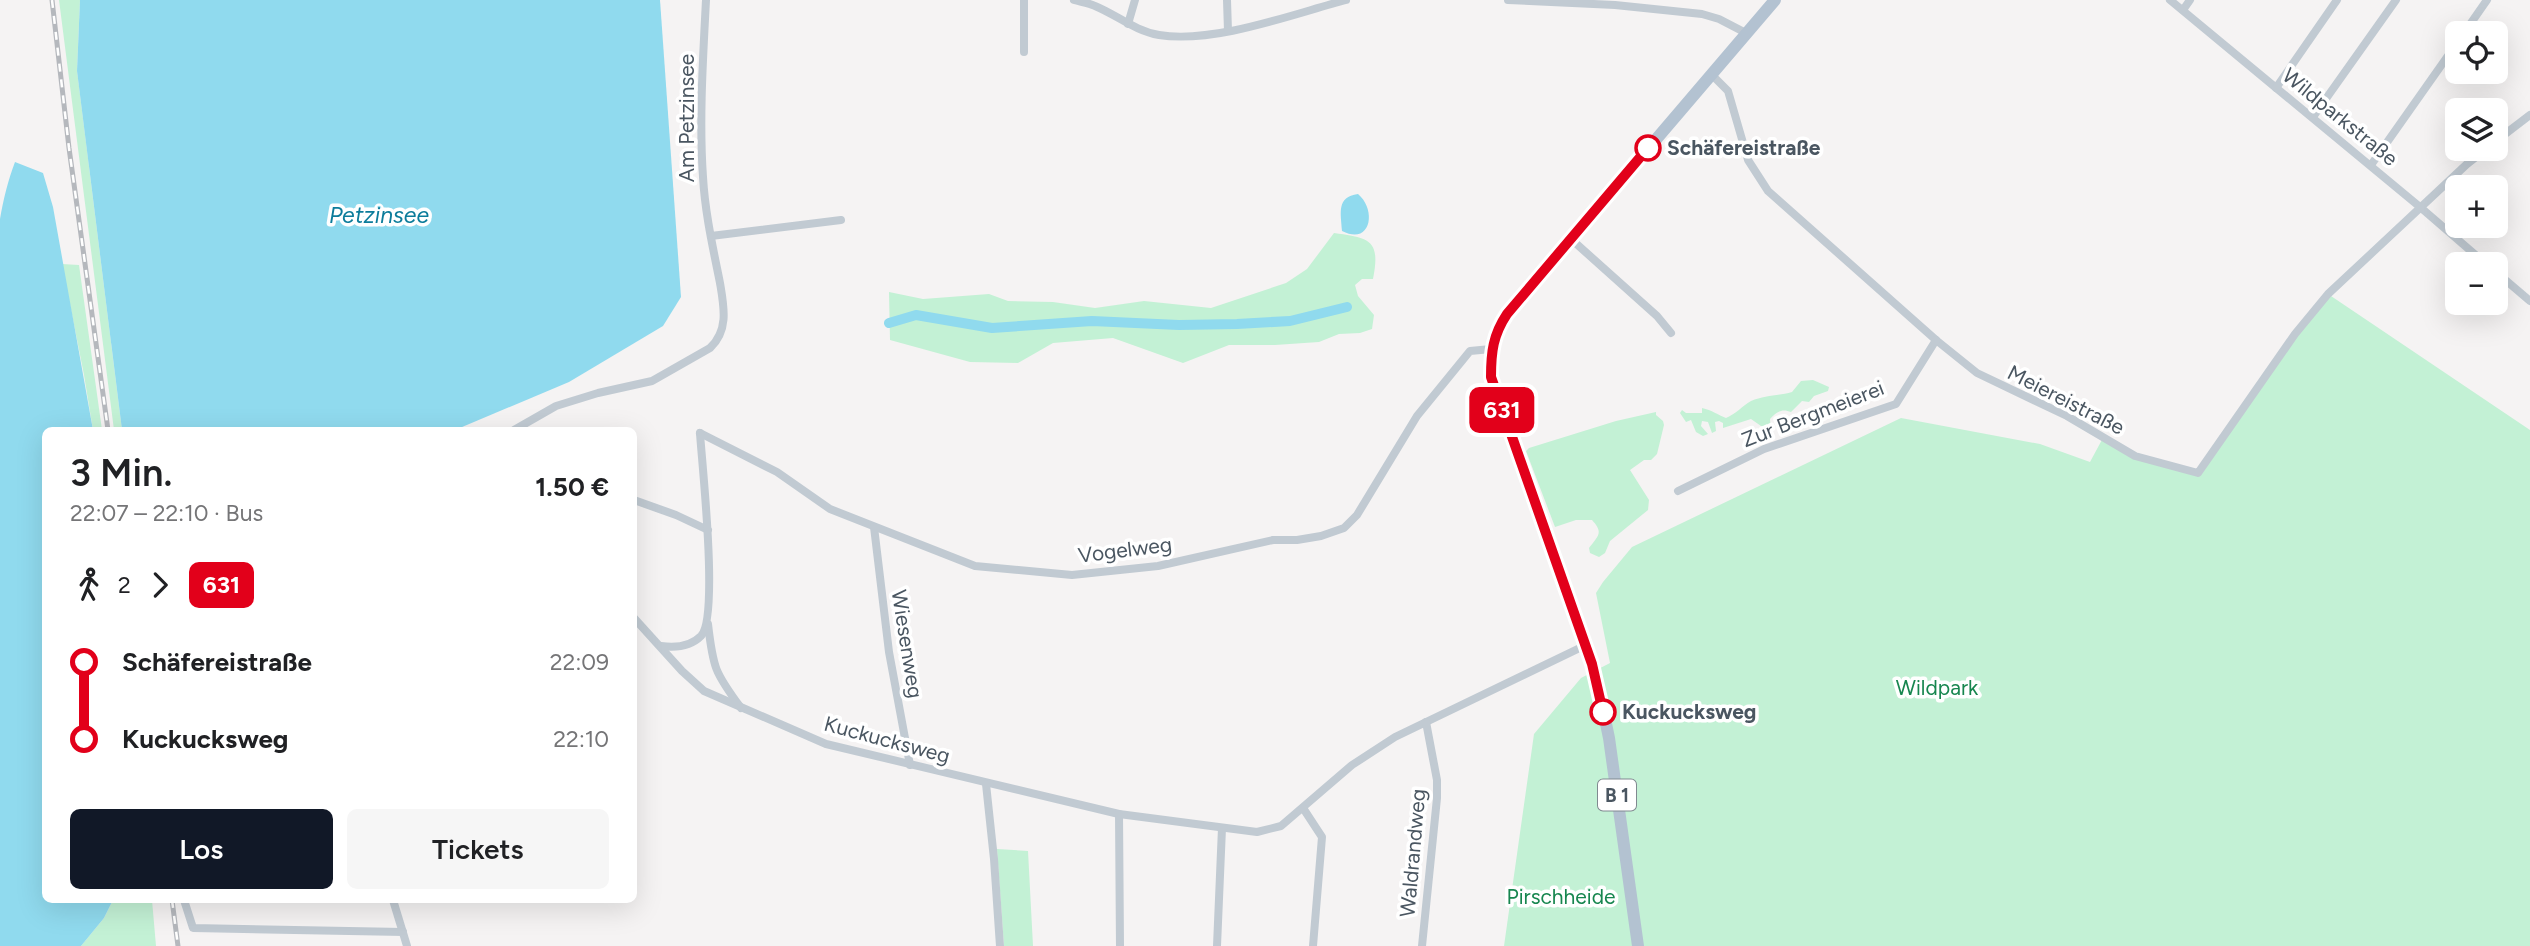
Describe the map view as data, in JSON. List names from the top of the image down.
{
  "streets": {
    "main road": ["B 1"],
    "street": [
      "Wildparkstraße",
      "Am Petzinsee",
      "Meiereistraße",
      "Zur Bergmeierei",
      "Vogelweg",
      "Wiesenweg",
      "Kuckucksweg",
      "Waldrandweg"
    ]
  },
  "crossings": [
    ["Wildparkstraße", "Meiereistraße"],
    ["Meiereistraße", "Zur Bergmeierei"],
    ["Meiereistraße", "B 1"],
    ["Vogelweg", "Wiesenweg"],
    ["Vogelweg", "B 1"],
    ["Wiesenweg", "Kuckucksweg"],
    ["Kuckucksweg", "B 1"],
    ["Kuckucksweg", "Waldrandweg"]
  ],
  "water": ["Petzinsee"],
  "parks": ["Wildpark", "Pirschheide"],
  "places": ["Schäfereistraße", "Kuckucksweg"],
  "lines": ["bus line 631"],
  "page": {
    "on_map": "631",
    "map_buttons": ["+", "−"],
    "heading": ["3 Min.", "22:07 – 22:10 · Bus", "1.50 €"],
    "legs": ["2", "631"],
    "list": [
      {
        "name": "Schäfereistraße",
        "value": "22:09"
      },
      {
        "name": "Kuckucksweg",
        "value": "22:10"
      }
    ],
    "buttons": ["Los", "Tickets"]
  }
}
